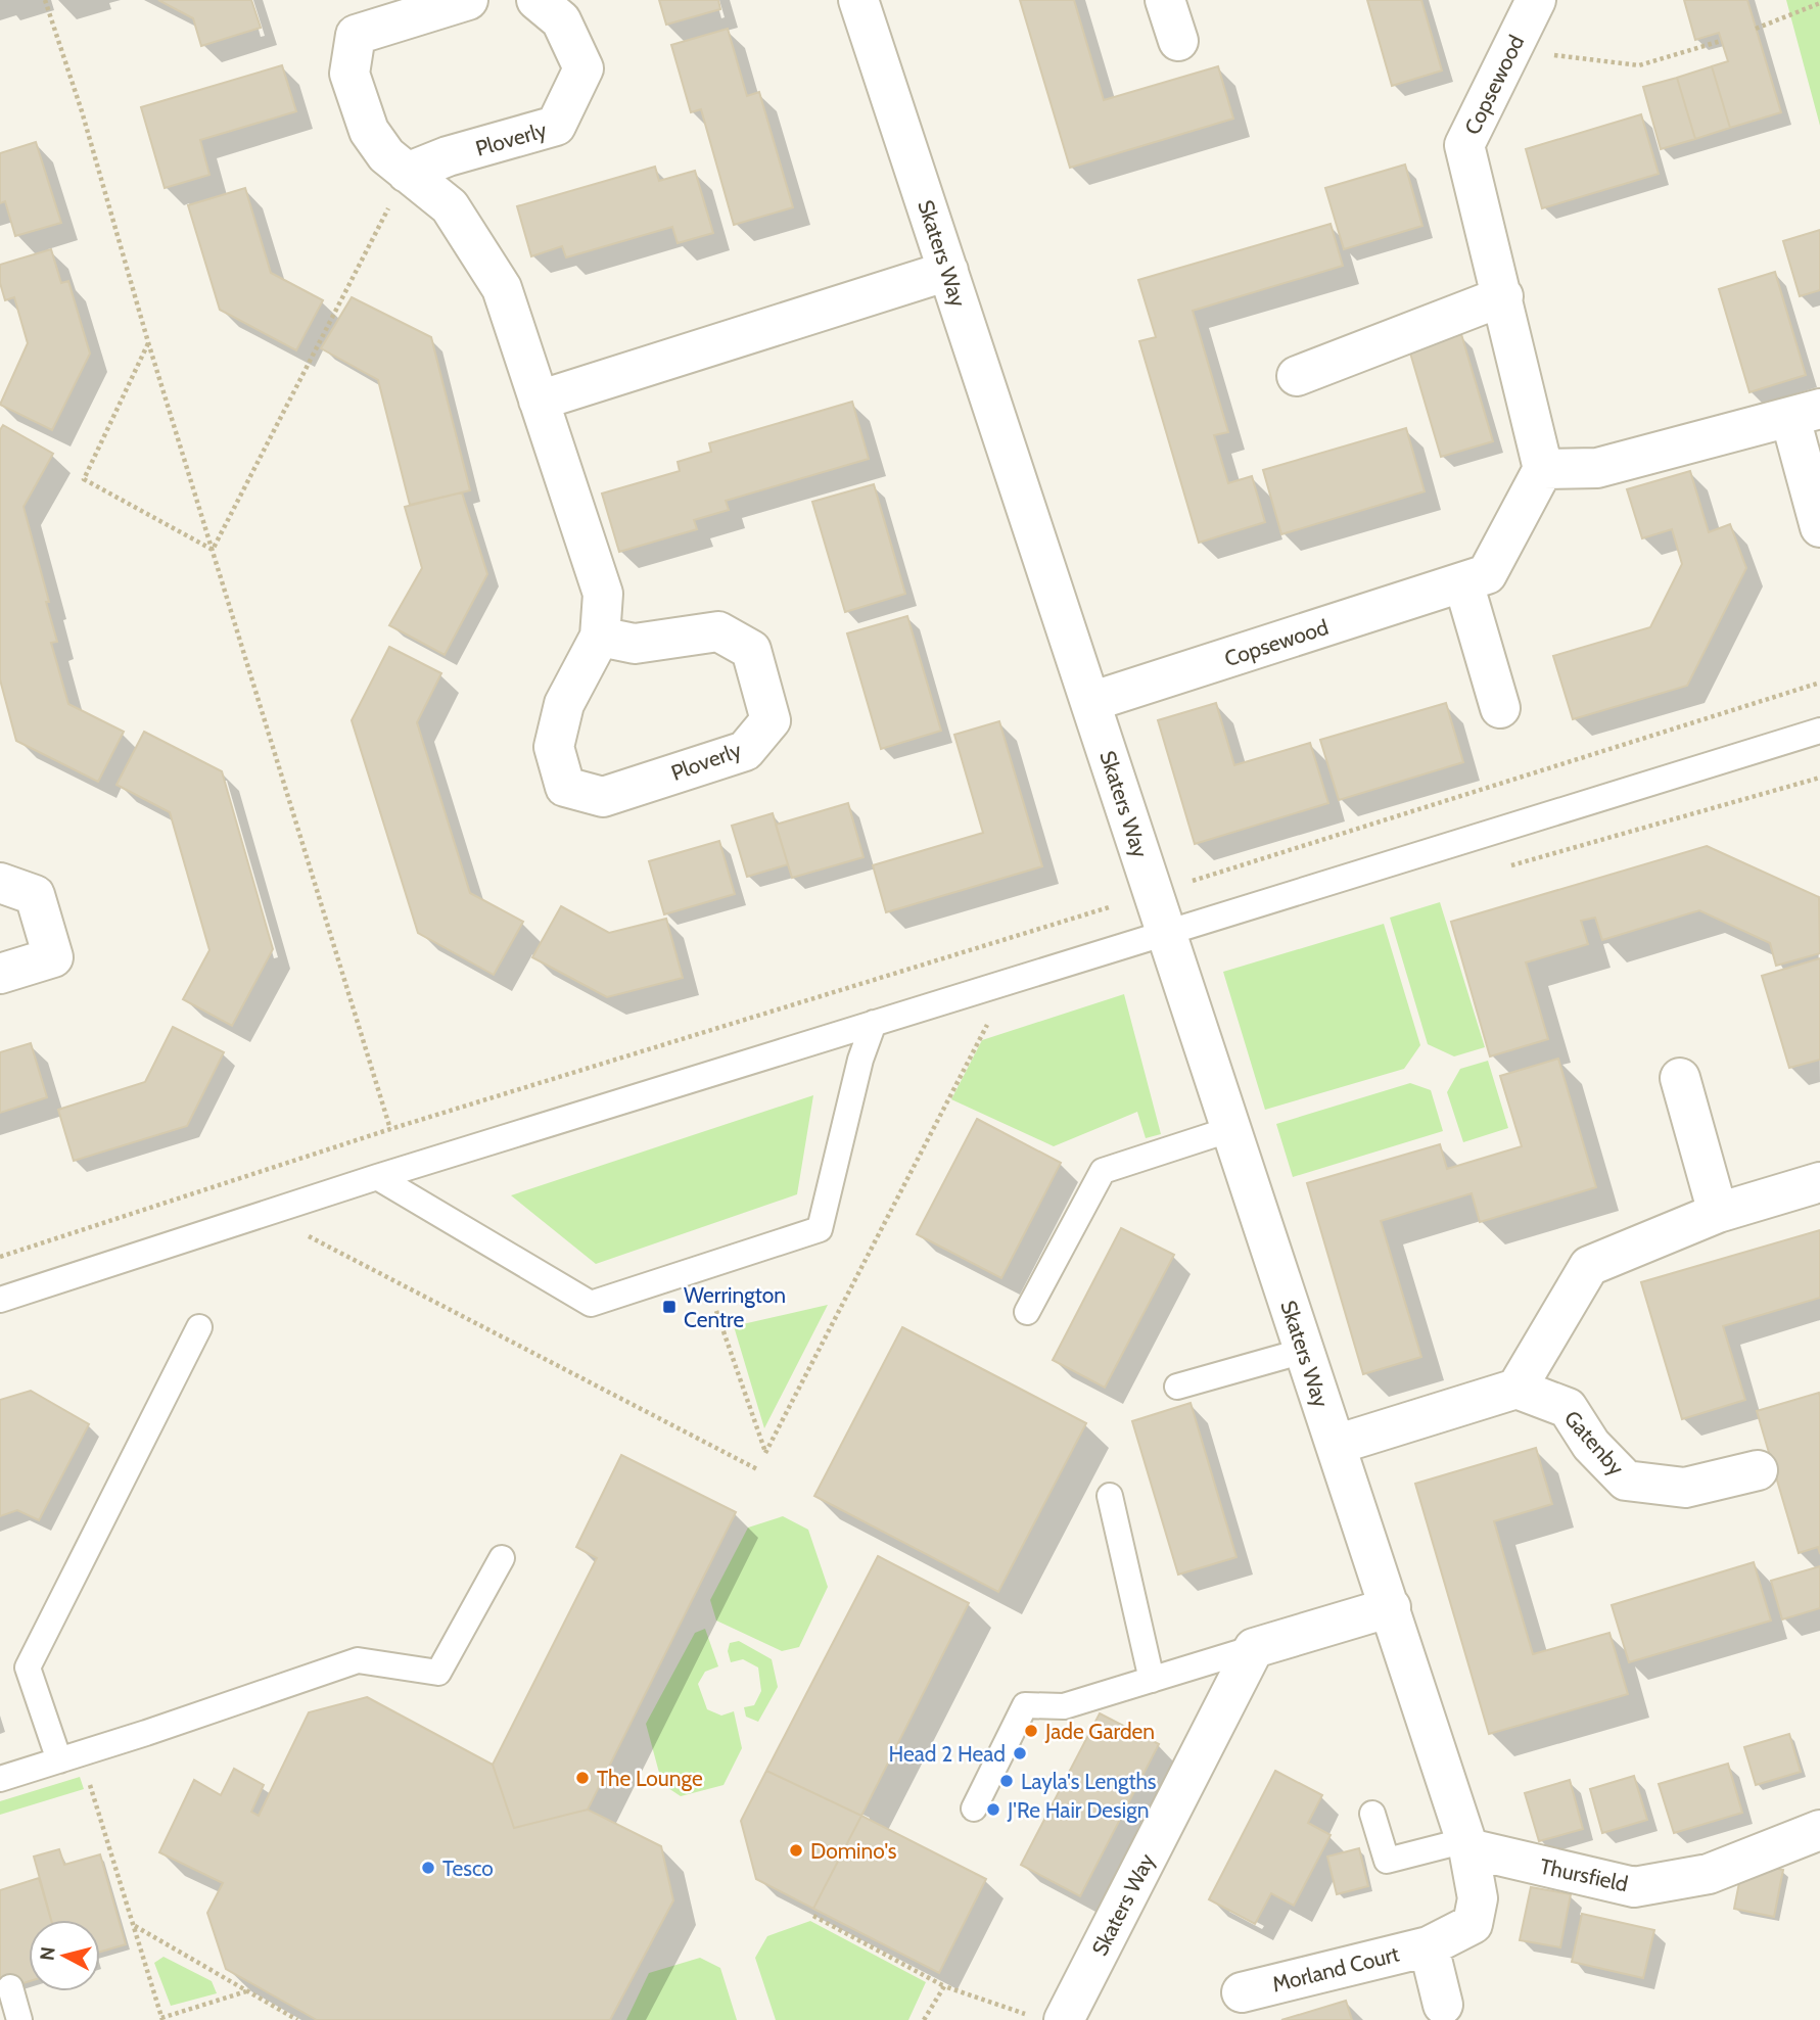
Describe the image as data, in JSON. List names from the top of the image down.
{
  "streets": {
    "street": [
      "Copsewood",
      "Ploverly",
      "Skaters Way",
      "Gatenby",
      "Thursfield",
      "Morland Court"
    ]
  },
  "crossings": [
    ["Copsewood", "Skaters Way"],
    ["Skaters Way", "Thursfield"],
    ["Skaters Way", "Morland Court"]
  ],
  "places": {
    "transit": ["Werrington Centre"],
    "other": [
      "Jade Garden",
      "Head 2 Head",
      "The Lounge",
      "Layla's Lengths",
      "J'Re Hair Design",
      "Domino's",
      "Tesco"
    ]
  },
  "north": "left"
}
